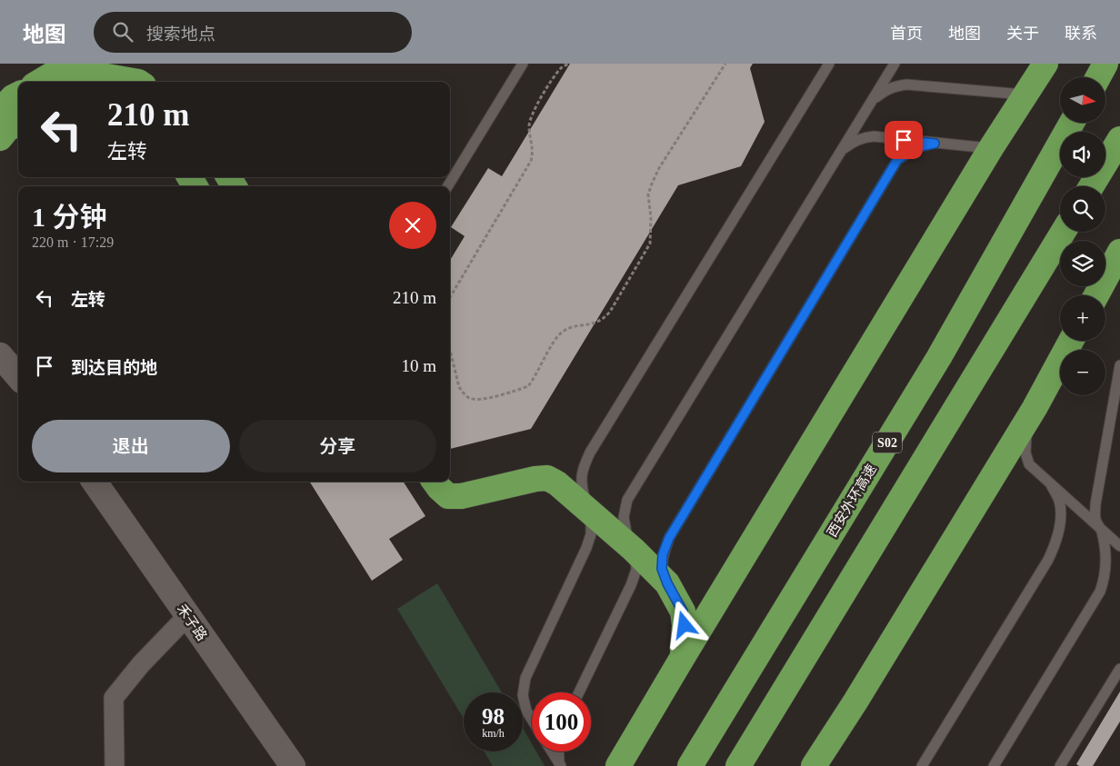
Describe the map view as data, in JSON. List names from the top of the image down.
{
  "streets": {
    "highway": ["S02", "西安外环高速"],
    "main road": ["禾子路"]
  },
  "north": "right",
  "page": {
    "header": "地图",
    "search": "搜索地点",
    "nav": [
      "首页",
      "地图",
      "关于",
      "联系"
    ],
    "map_buttons": ["+", "−"],
    "turn": ["210 m", "左转"],
    "heading": ["1 分钟", "220 m · 17:29"],
    "list": [
      {
        "name": "左转",
        "value": "210 m"
      },
      {
        "name": "到达目的地",
        "value": "10 m"
      }
    ],
    "buttons": ["退出", "分享"],
    "speed": "98 km/h",
    "limit": "100"
  }
}
